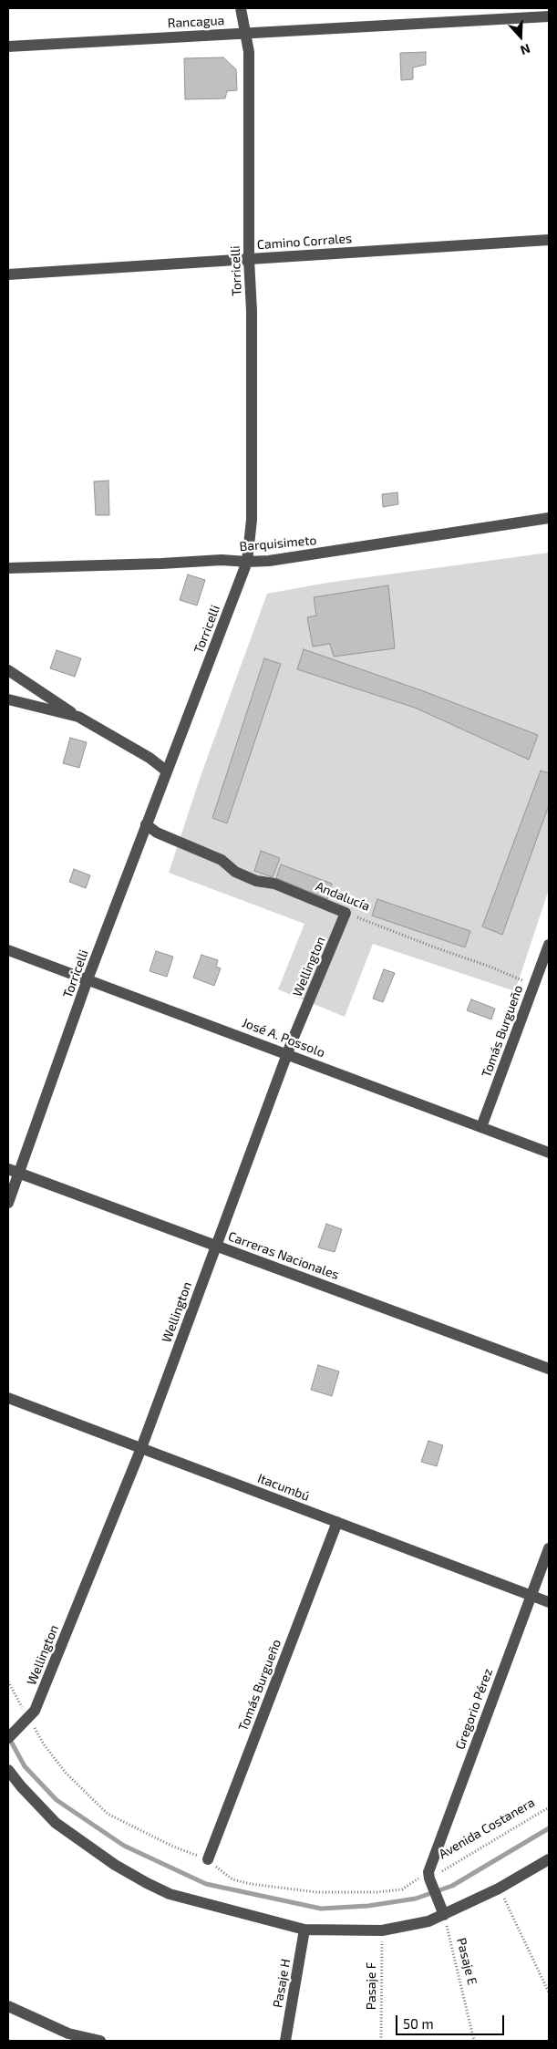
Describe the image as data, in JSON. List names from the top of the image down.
{
  "streets": {
    "street": [
      "Rancagua",
      "Camino Corrales",
      "Torricelli",
      "Barquisimeto",
      "Andalucía",
      "Wellington",
      "Tomás Burgueño",
      "José A. Possolo",
      "Carreras Nacionales",
      "Itacumbú",
      "Gregorio Pérez",
      "Pasaje H"
    ],
    "path": ["Avenida Costanera", "Pasaje E", "Pasaje F"]
  },
  "crossings": [
    ["Rancagua", "Torricelli"],
    ["Camino Corrales", "Torricelli"],
    ["Torricelli", "Barquisimeto"],
    ["Torricelli", "Andalucía"],
    ["Torricelli", "José A. Possolo"],
    ["Torricelli", "Carreras Nacionales"],
    ["Andalucía", "Wellington"],
    ["Andalucía", "Tomás Burgueño"],
    ["Wellington", "José A. Possolo"],
    ["Wellington", "Carreras Nacionales"],
    ["Wellington", "Itacumbú"],
    ["Wellington", "Avenida Costanera"],
    ["Tomás Burgueño", "José A. Possolo"],
    ["Tomás Burgueño", "Itacumbú"],
    ["Tomás Burgueño", "Avenida Costanera"],
    ["Itacumbú", "Gregorio Pérez"],
    ["Gregorio Pérez", "Avenida Costanera"]
  ],
  "scale_bar": "50 m",
  "north": "bottom"
}
